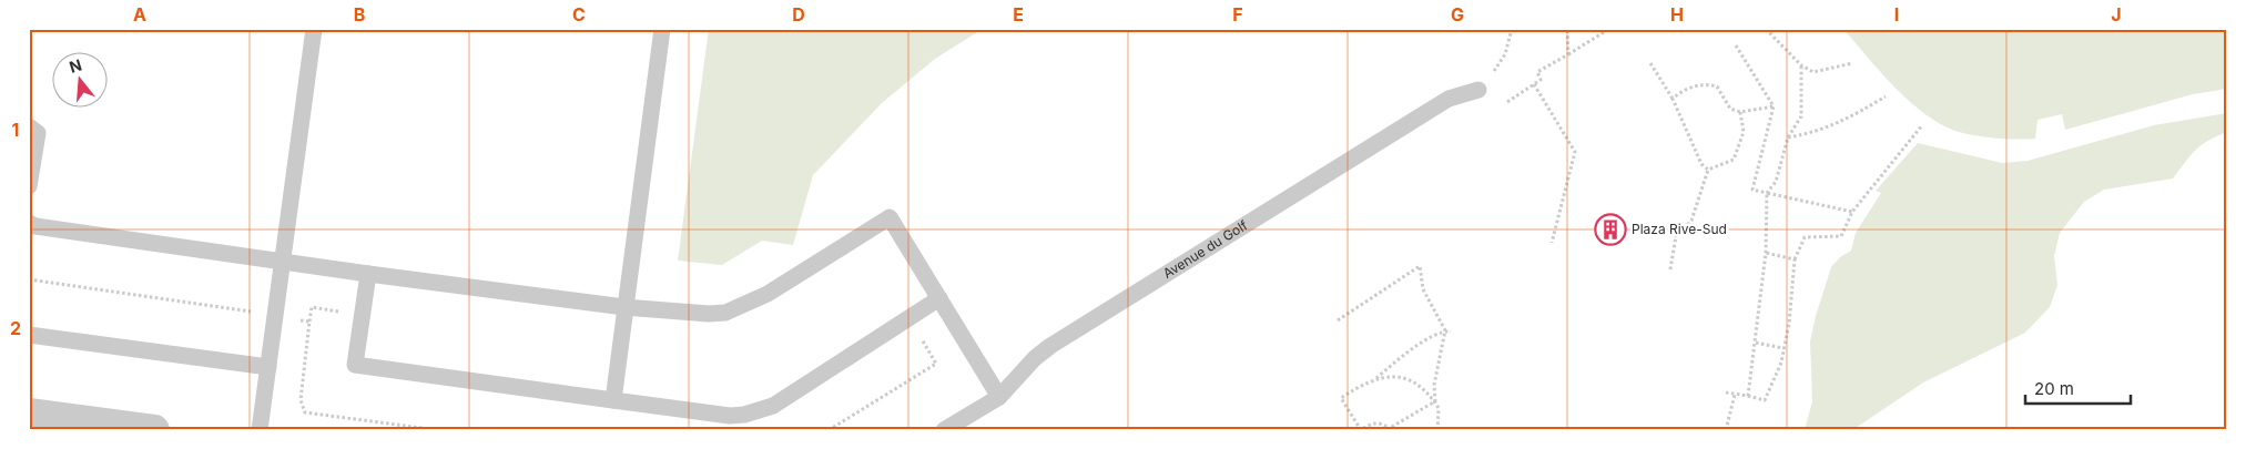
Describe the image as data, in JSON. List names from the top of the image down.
{
  "streets": {
    "lane": ["Avenue du Golf"]
  },
  "places": {
    "building": ["Plaza Rive-Sud"]
  },
  "scale_bar": "20 m",
  "north": "top",
  "grid": {
    "columns": [
      "A",
      "B",
      "C",
      "D",
      "E",
      "F",
      "G",
      "H",
      "I",
      "J"
    ],
    "rows": ["1", "2"]
  }
}
